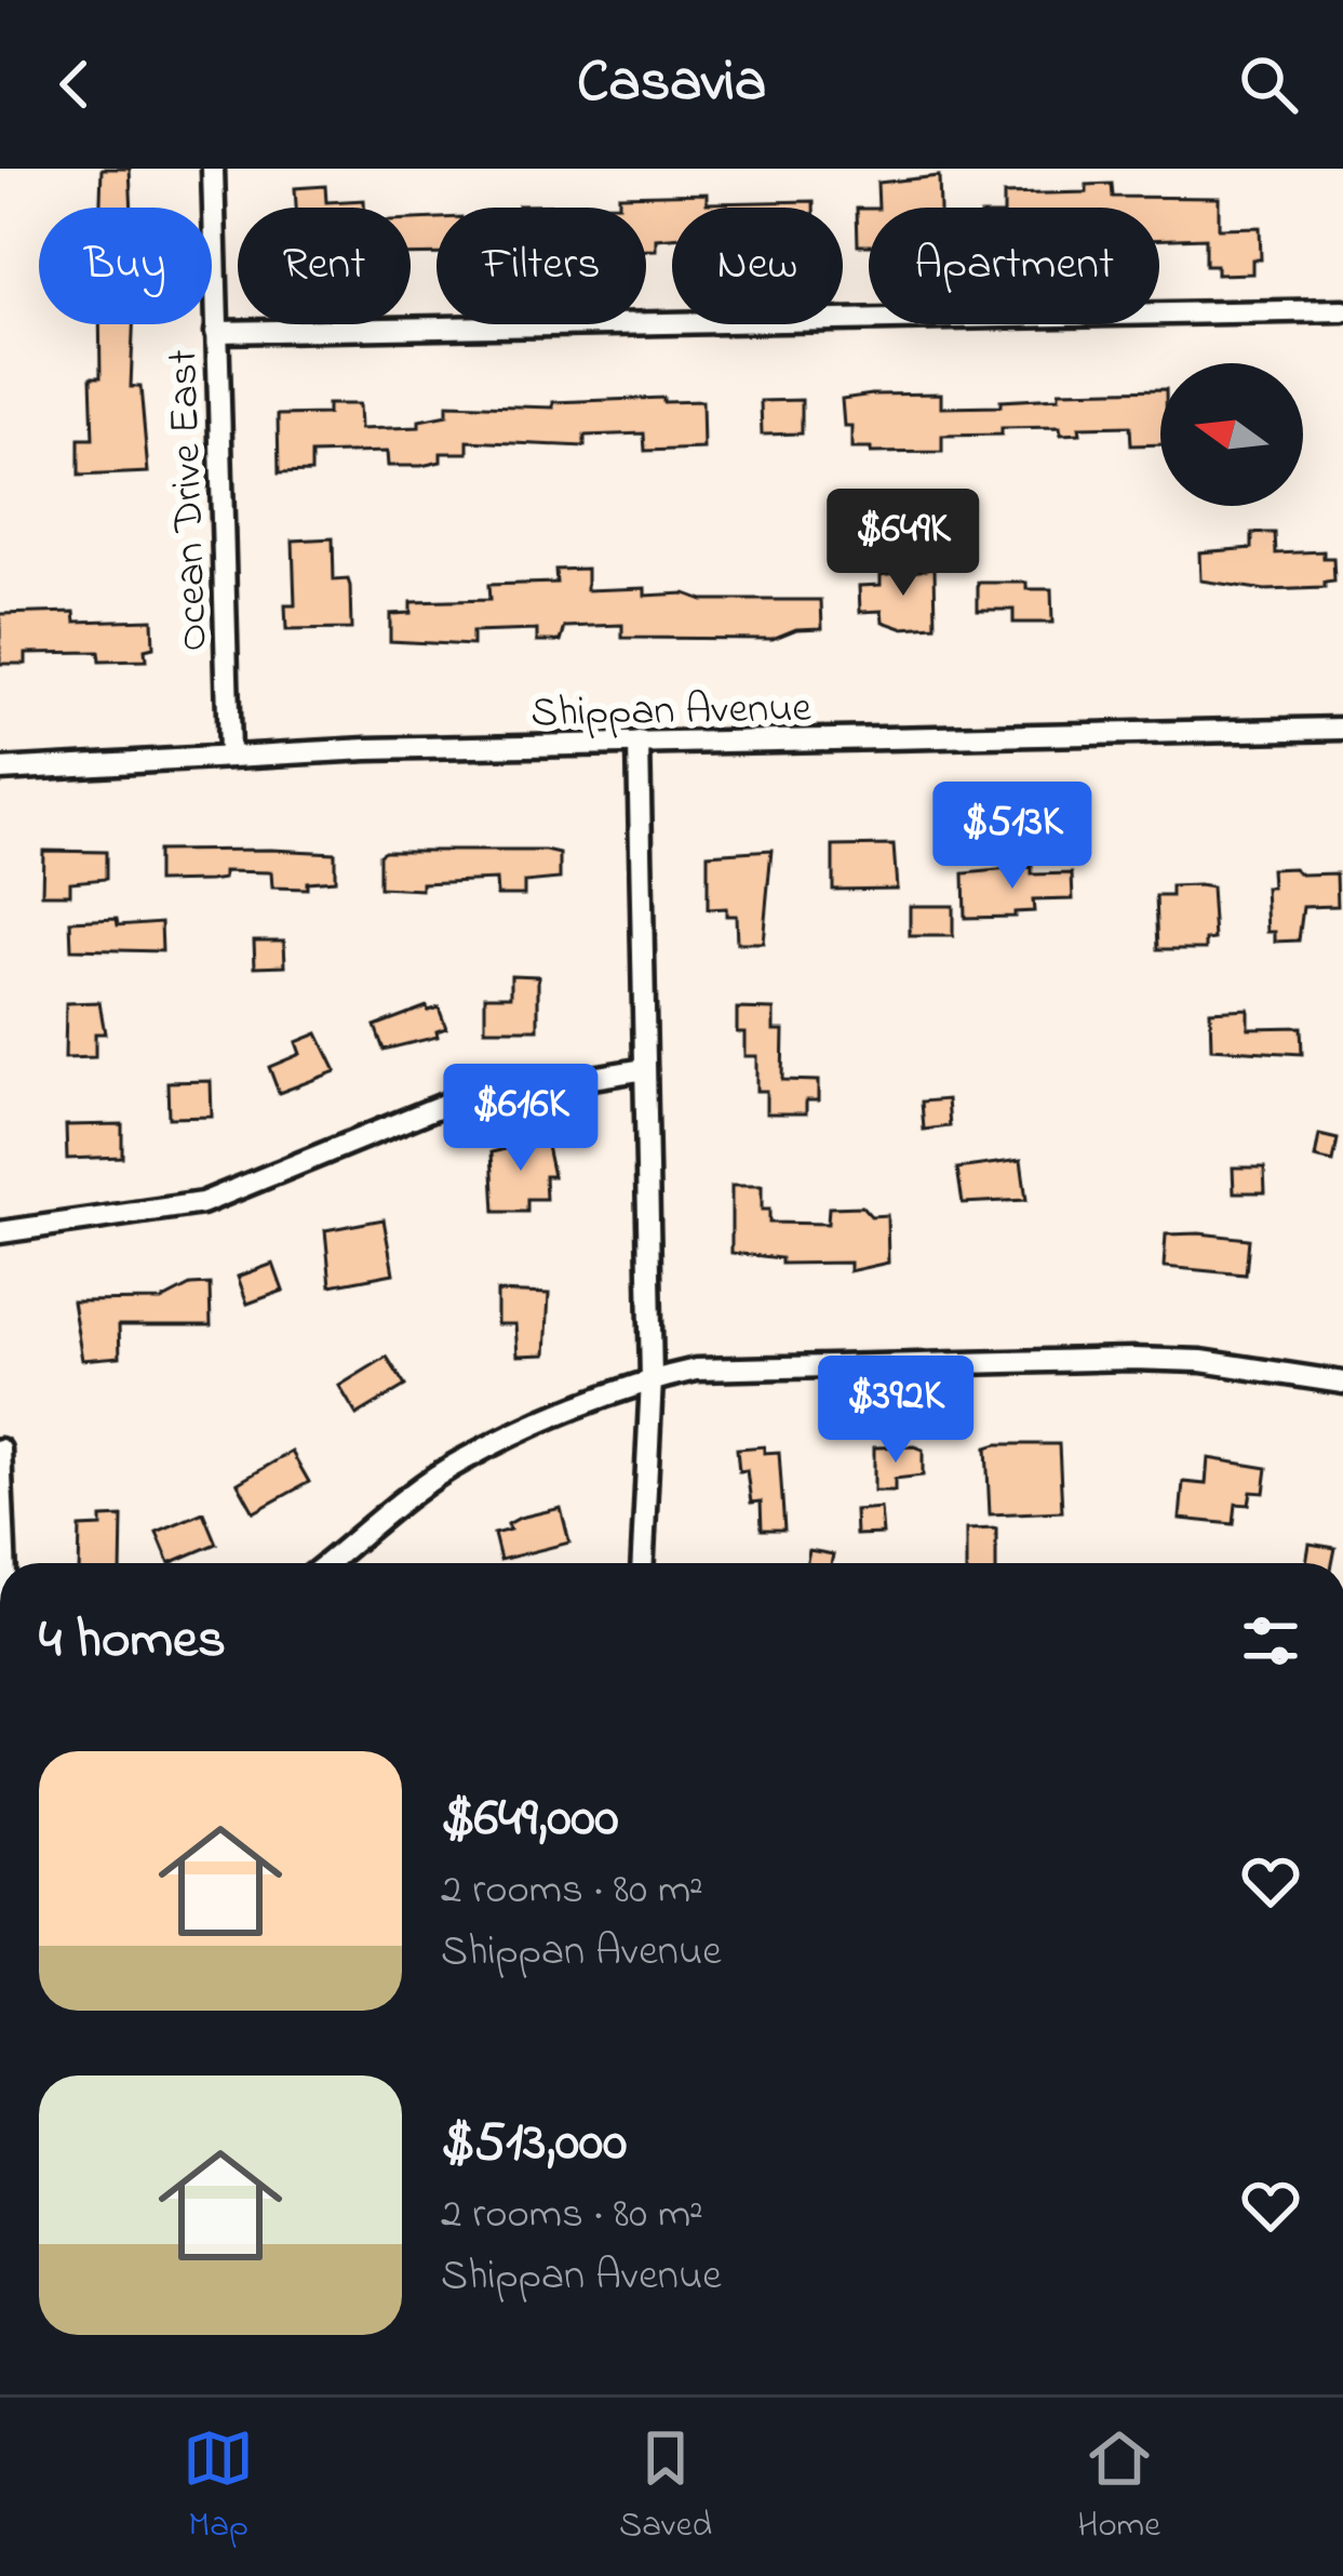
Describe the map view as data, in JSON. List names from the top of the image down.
{
  "streets": {
    "street": ["Ocean Drive East", "Shippan Avenue"]
  },
  "crossings": [
    ["Ocean Drive East", "Shippan Avenue"]
  ],
  "north": "left",
  "page": {
    "header": "Casavia",
    "chip": [
      "Buy",
      "Rent",
      "Filters",
      "New",
      "Apartment"
    ],
    "price": [
      "$649K",
      "$513K",
      "$616K",
      "$392K"
    ],
    "heading": "4 homes",
    "list": [
      {
        "name": "$649,000",
        "note": "2 rooms · 80 m² · Shippan Avenue"
      },
      {
        "name": "$513,000",
        "note": "2 rooms · 80 m² · Shippan Avenue"
      }
    ],
    "tabs": ["Map", "Saved", "Home"]
  }
}
